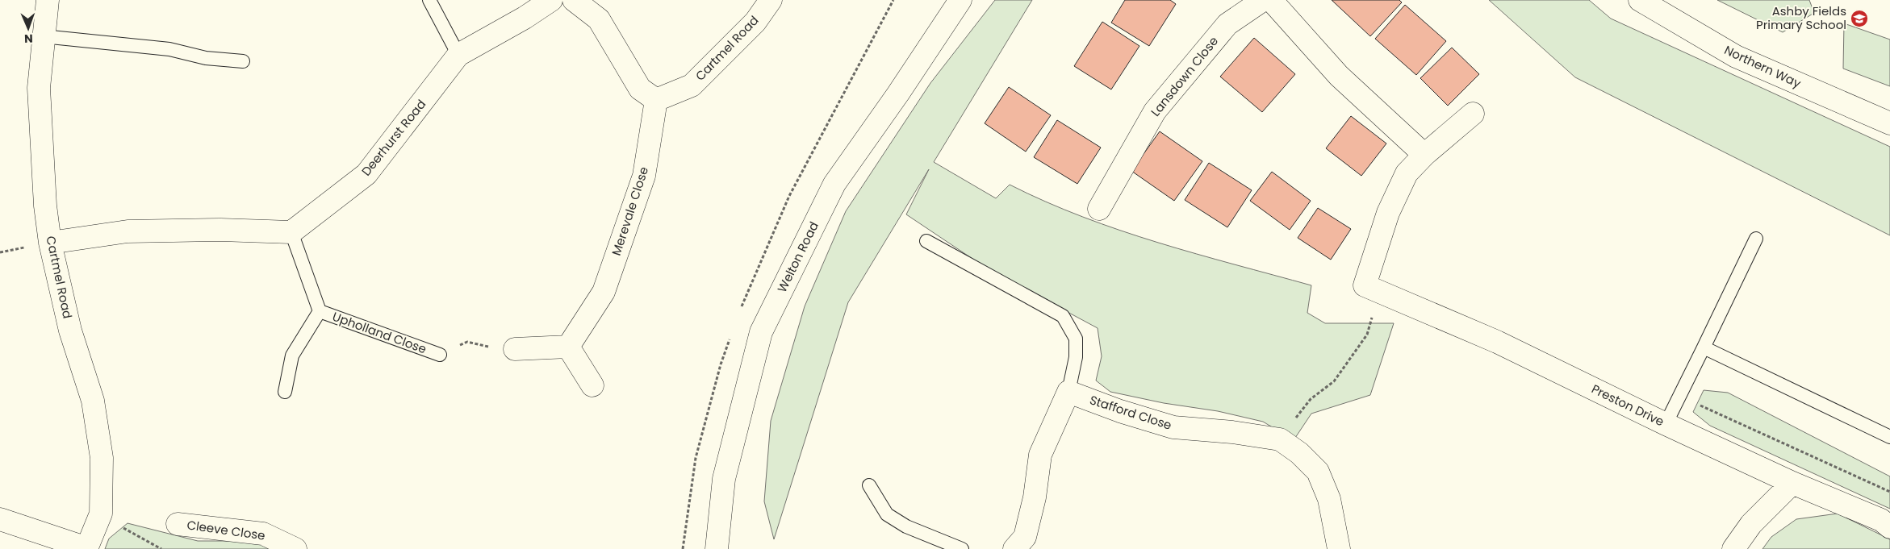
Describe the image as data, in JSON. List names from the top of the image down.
{
  "streets": {
    "street": [
      "Cartmel Road",
      "Northern Way",
      "Lansdown Close",
      "Deerhurst Road",
      "Merevale Close",
      "Welton Road",
      "Preston Drive",
      "Stafford Close",
      "Cleeve Close"
    ],
    "lane": ["Upholland Close"]
  },
  "crossings": [
    ["Cartmel Road", "Merevale Close"],
    ["Deerhurst Road", "Upholland Close"]
  ],
  "places": {
    "school or university": ["Ashby Fields Primary School"]
  },
  "north": "bottom"
}
